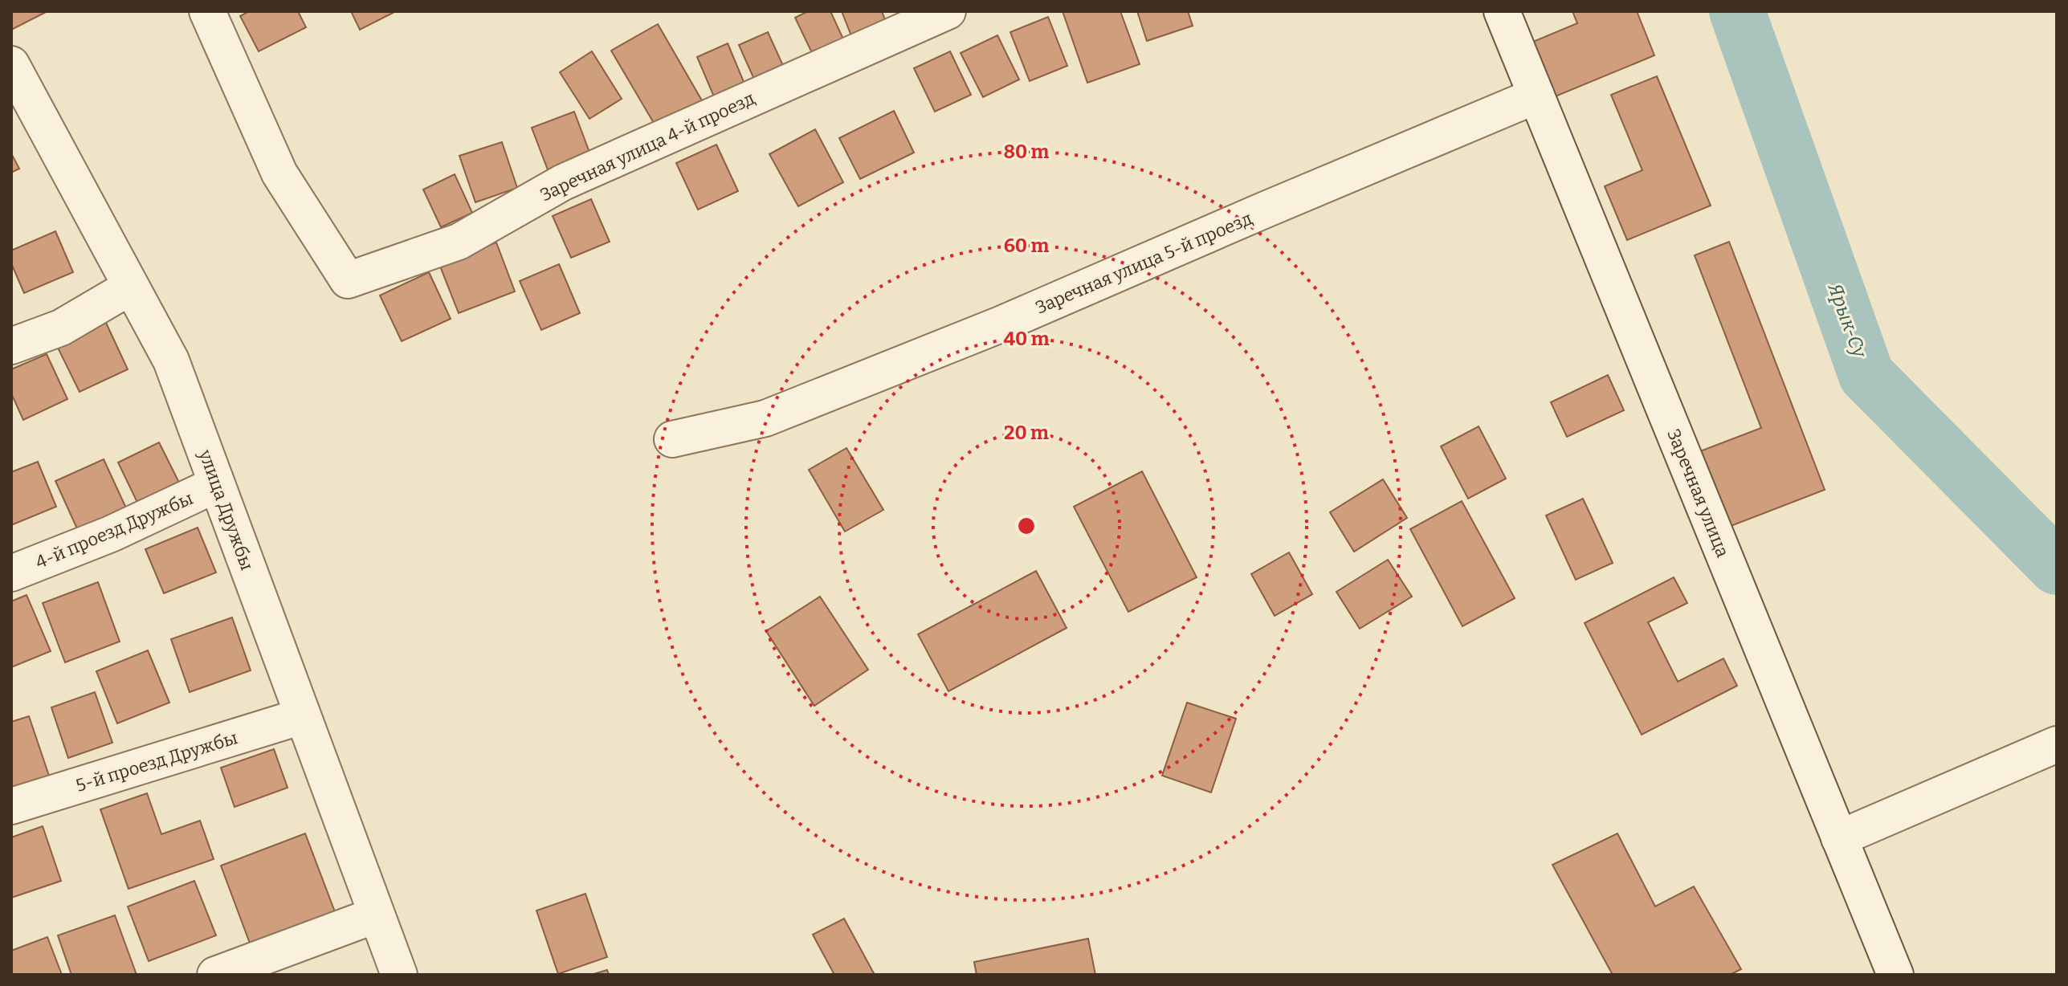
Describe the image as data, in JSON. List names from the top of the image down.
{
  "streets": {
    "street": [
      "Заречная улица 4-й проезд",
      "Заречная улица 5-й проезд",
      "Заречная улица",
      "улица Дружбы",
      "4-й проезд Дружбы",
      "5-й проезд Дружбы"
    ]
  },
  "crossings": [
    ["Заречная улица 5-й проезд", "Заречная улица"],
    ["улица Дружбы", "4-й проезд Дружбы"],
    ["улица Дружбы", "5-й проезд Дружбы"]
  ],
  "water": ["Ярык-Су"],
  "rings": [
    "80 m",
    "60 m",
    "40 m",
    "20 m"
  ]
}
